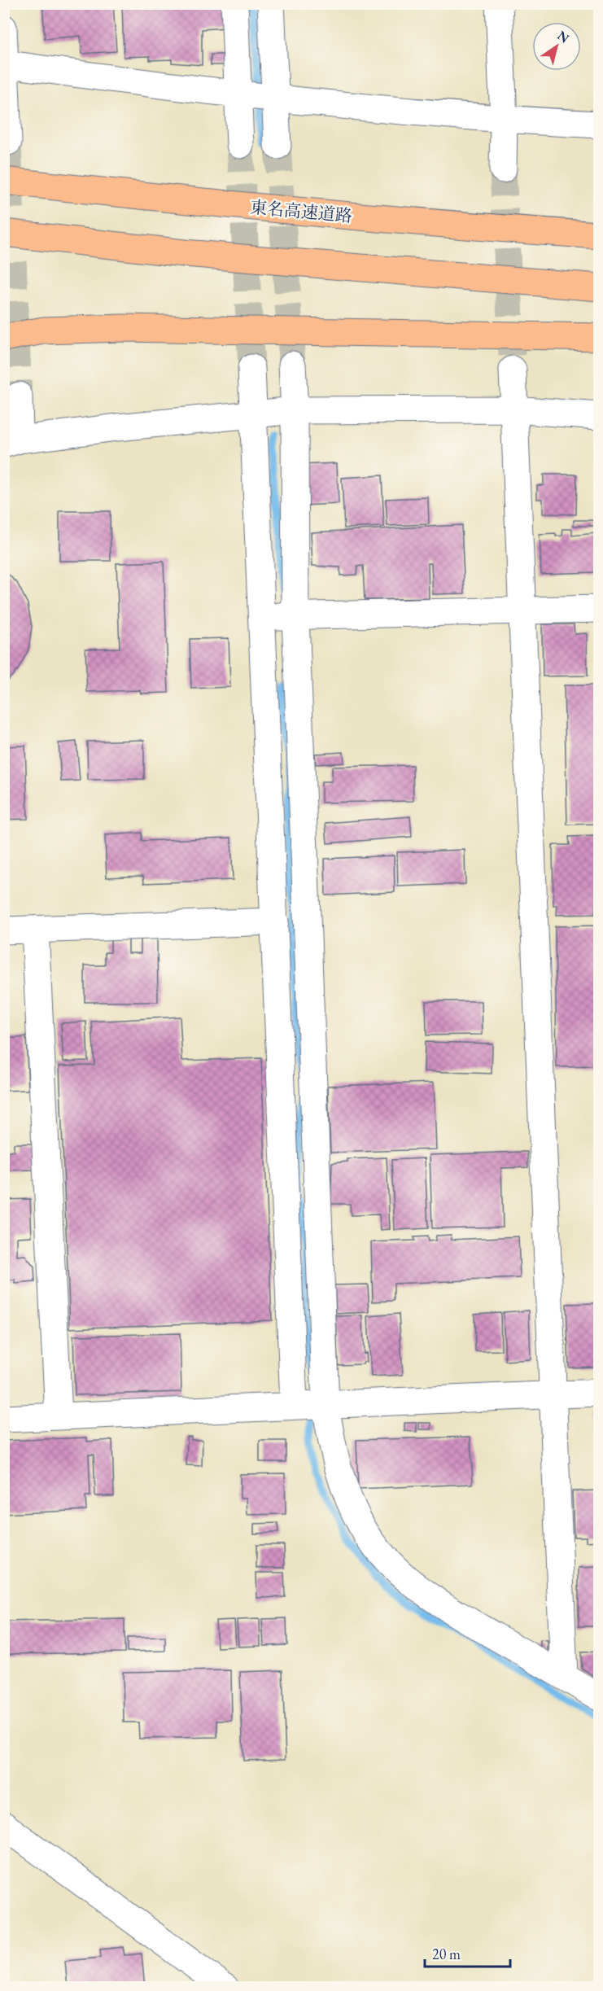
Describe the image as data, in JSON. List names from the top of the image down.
{
  "streets": {
    "highway": ["東名高速道路"]
  },
  "scale_bar": "20 m",
  "north": "top right"
}
